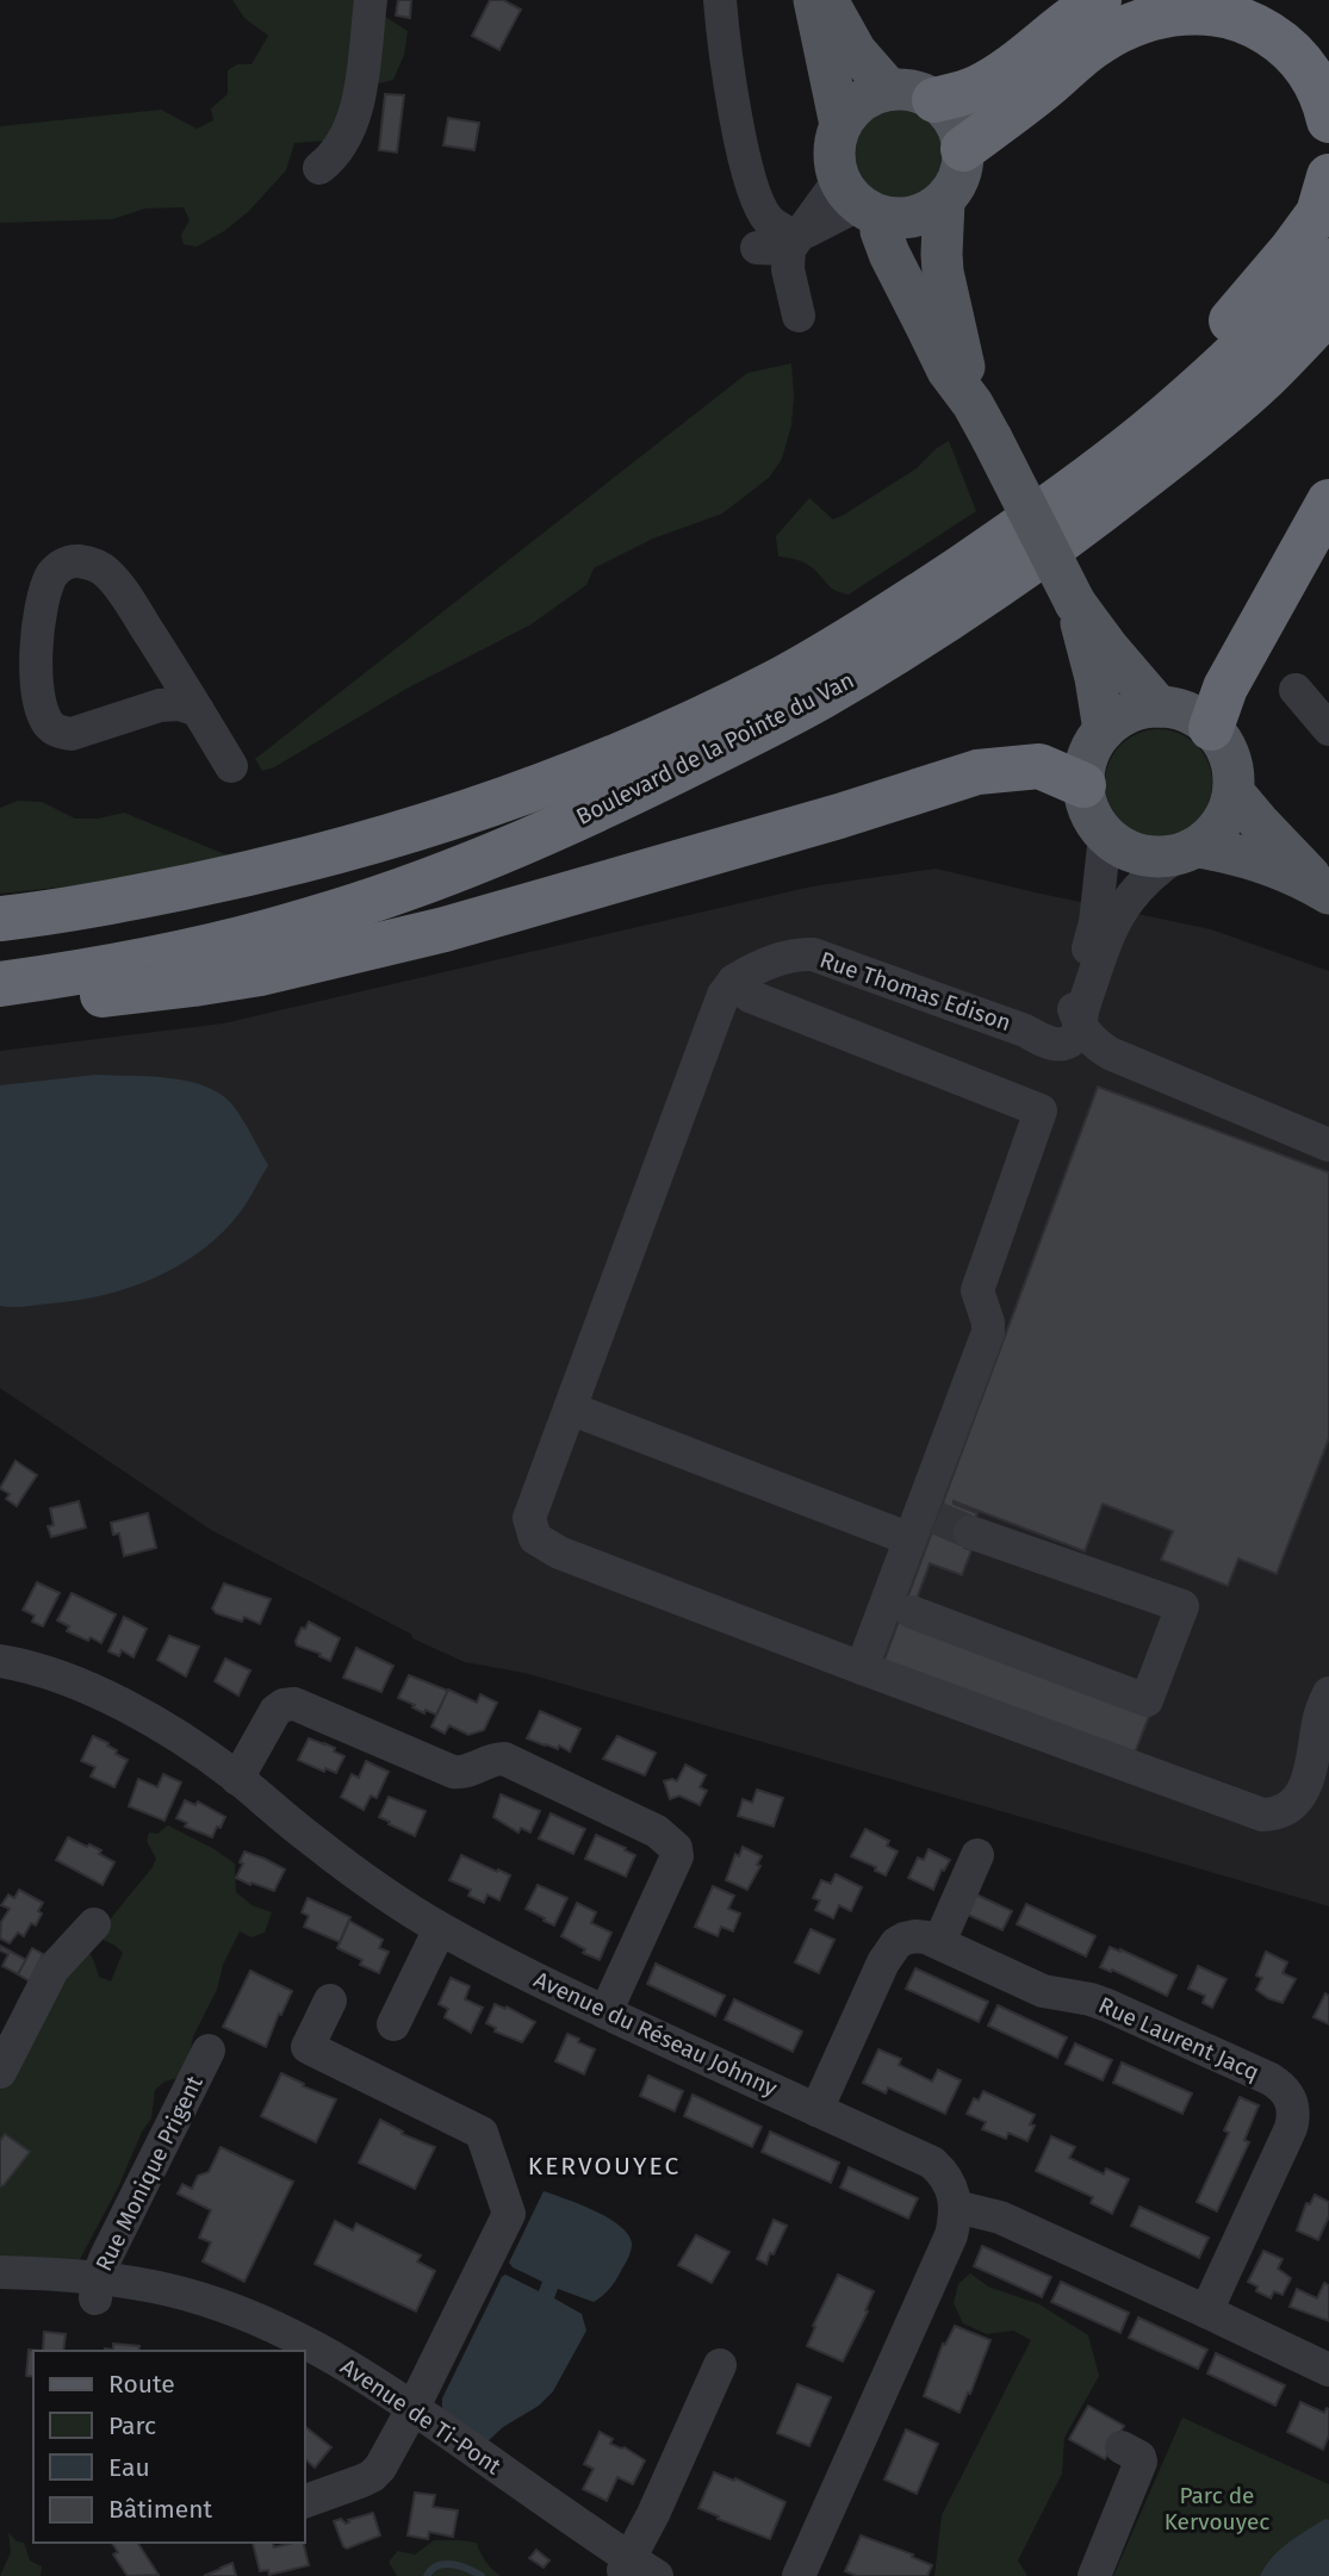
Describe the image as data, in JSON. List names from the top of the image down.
{
  "streets": {
    "highway": ["Boulevard de la Pointe du Van"],
    "street": [
      "Rue Thomas Edison",
      "Avenue du Réseau Johnny",
      "Rue Laurent Jacq",
      "Rue Monique Prigent",
      "Avenue de Ti-Pont"
    ]
  },
  "crossings": [
    ["Avenue du Réseau Johnny", "Rue Laurent Jacq"],
    ["Rue Monique Prigent", "Avenue de Ti-Pont"]
  ],
  "districts": ["KERVOUYEC"],
  "parks": ["Parc de Kervouyec"],
  "legend": [
    "Route",
    "Parc",
    "Eau",
    "Bâtiment"
  ]
}
